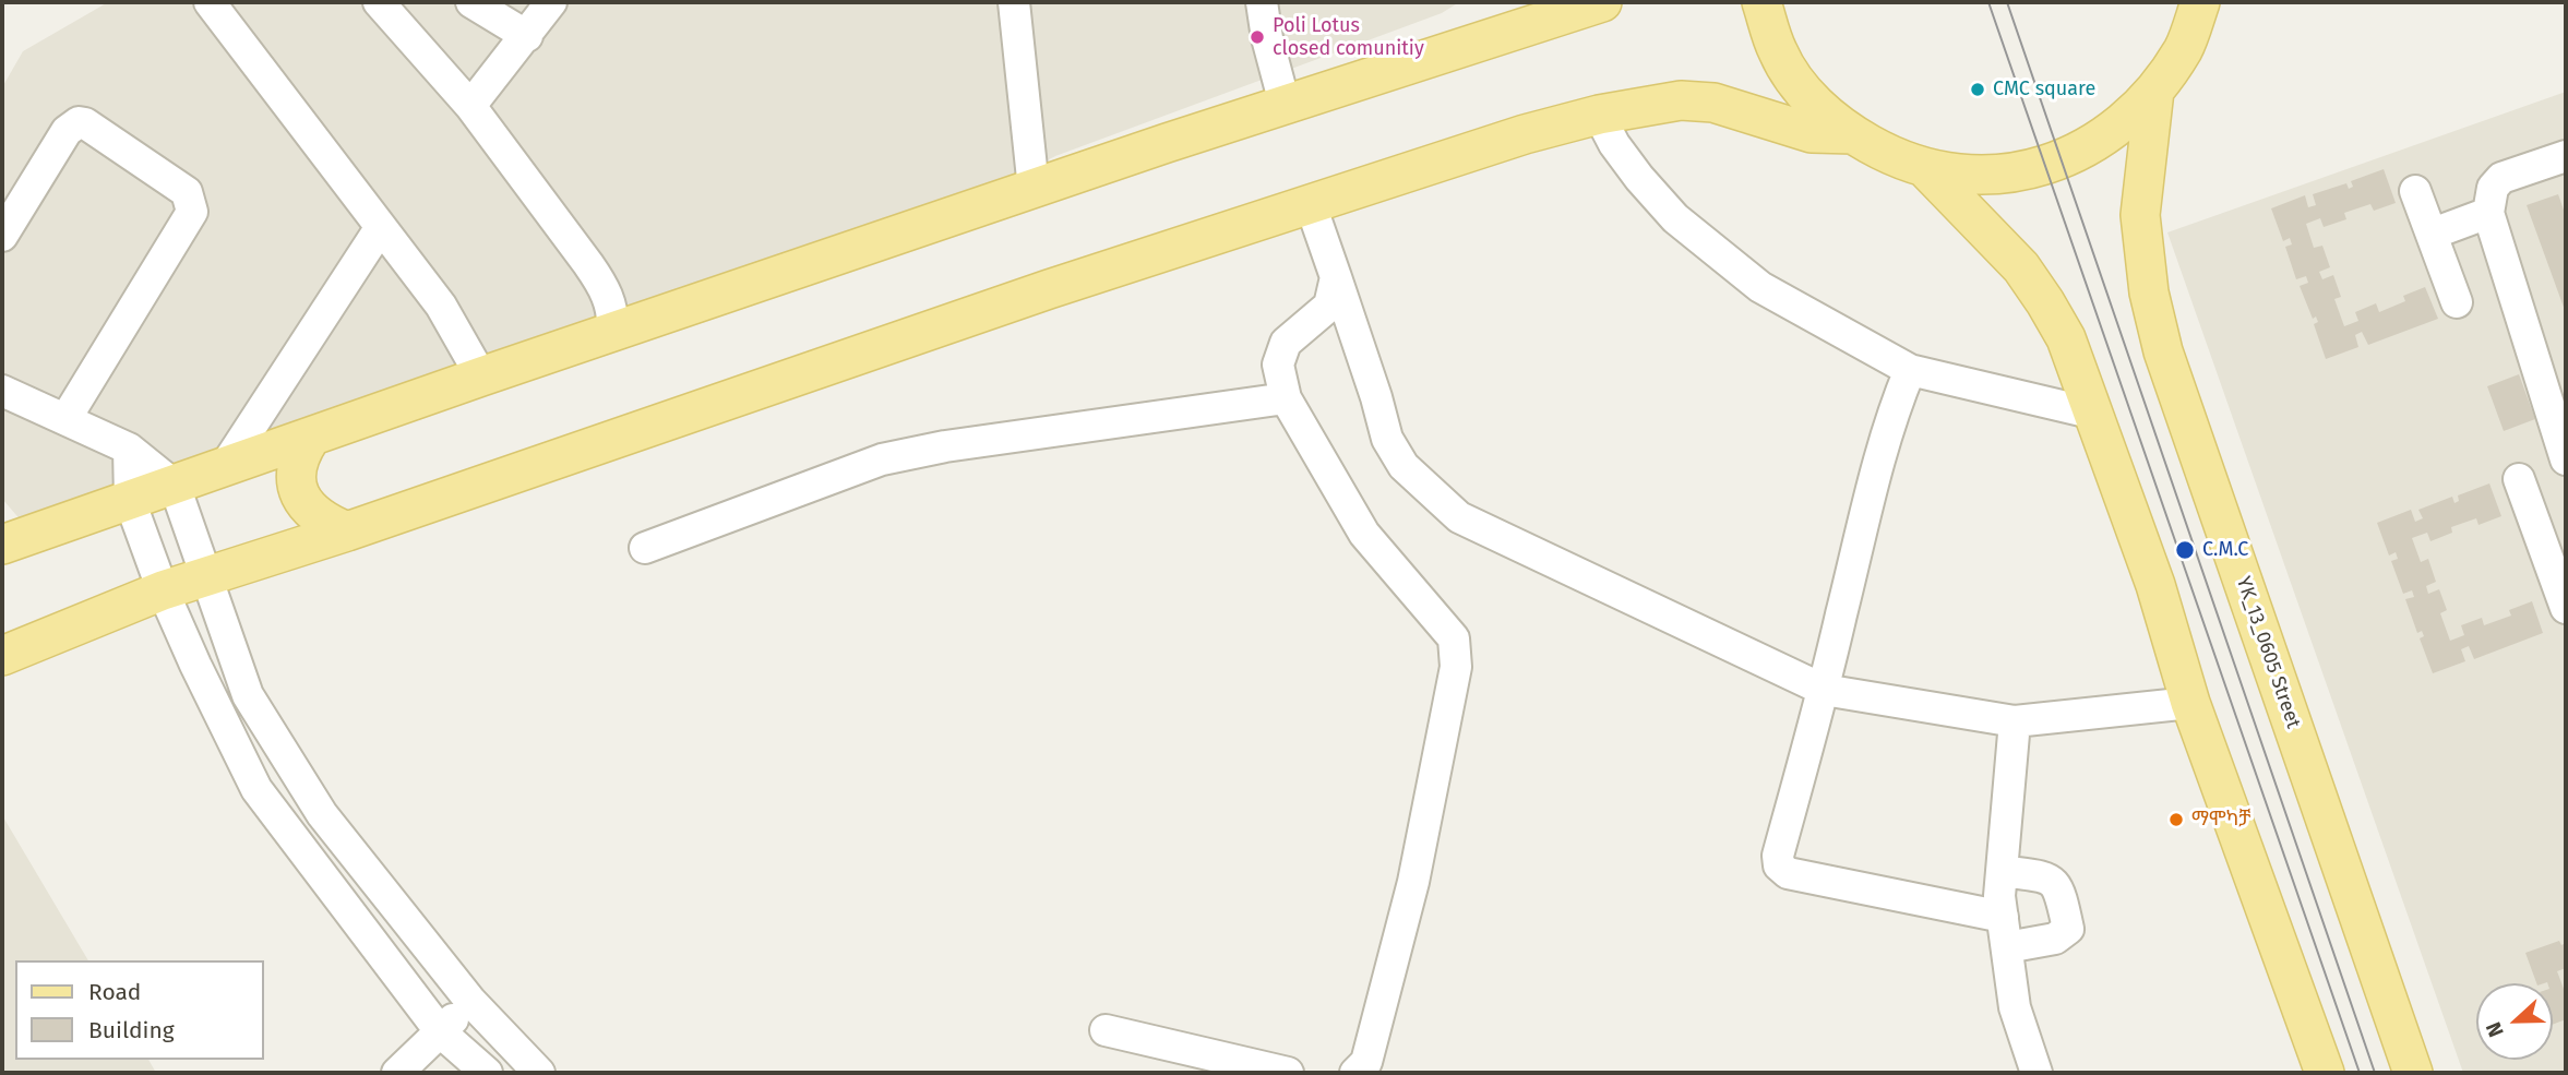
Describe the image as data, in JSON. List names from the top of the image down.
{
  "streets": {
    "main road": ["YK_13_0605 Street"]
  },
  "places": [
    "Poli Lotus closed comunitiy",
    "CMC square",
    "C.M.C",
    "ማሞካቻ"
  ],
  "legend": ["Road", "Building"],
  "north": "left"
}
